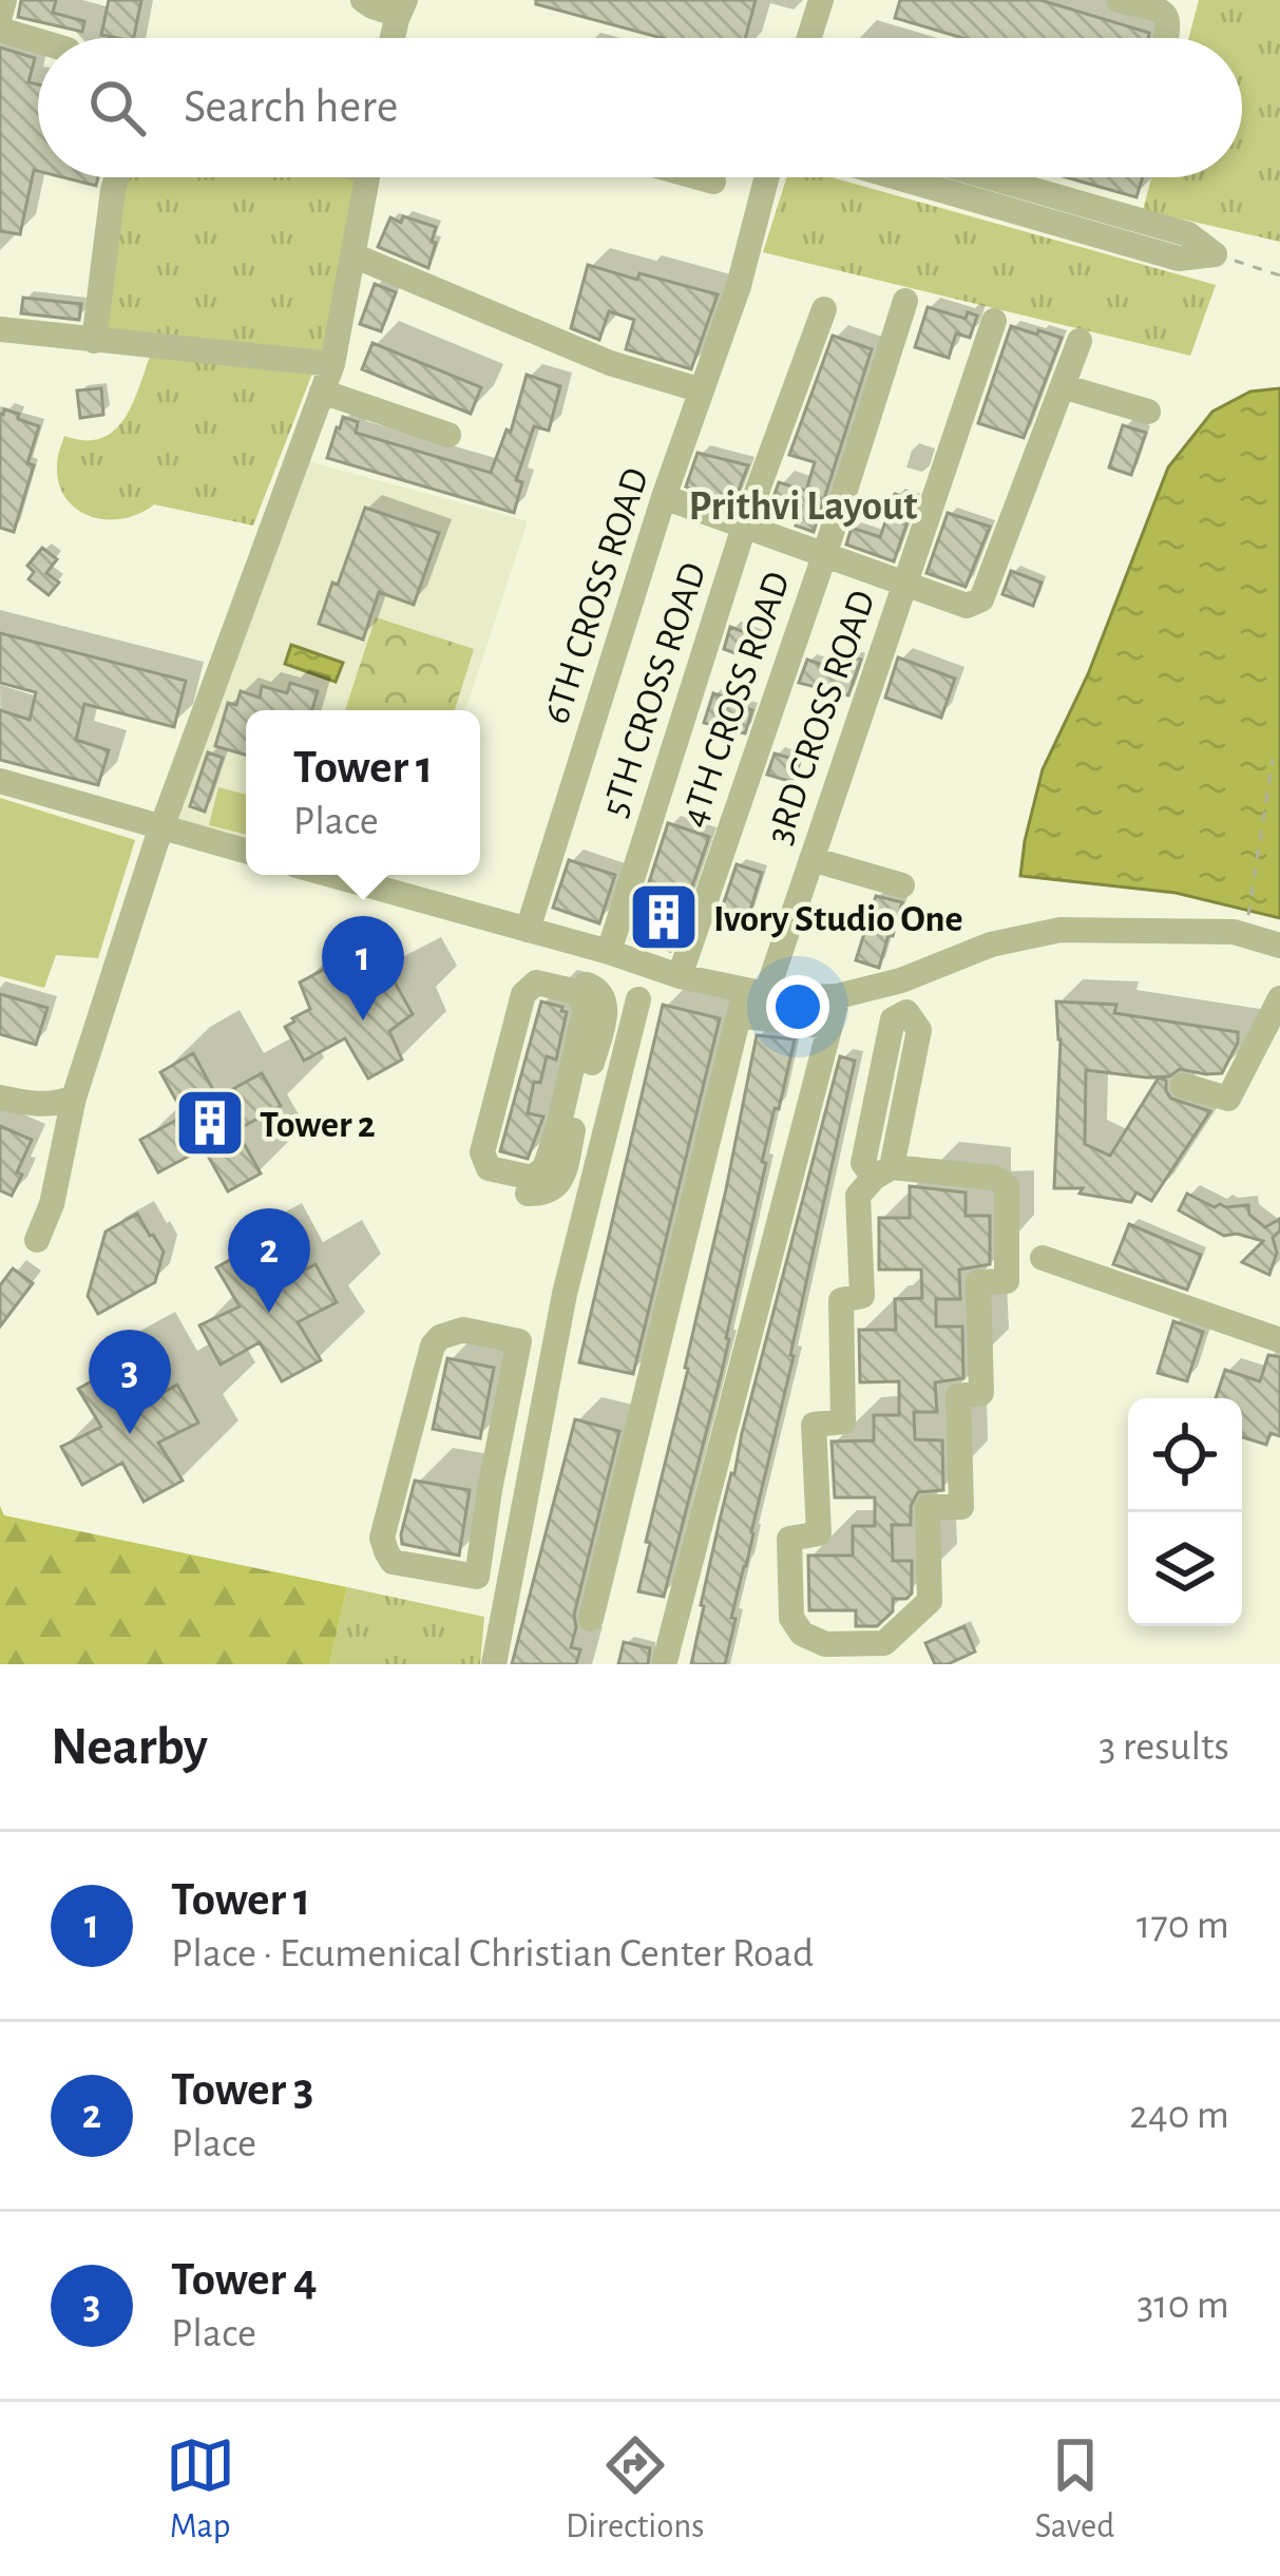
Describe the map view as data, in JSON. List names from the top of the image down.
{
  "streets": {
    "street": [
      "6TH CROSS ROAD",
      "5TH CROSS ROAD",
      "4TH CROSS ROAD",
      "3RD CROSS ROAD"
    ]
  },
  "districts": ["Prithvi Layout"],
  "places": {
    "building": ["Ivory Studio One", "Tower 2"]
  },
  "page": {
    "search": "Search here",
    "popup": ["Tower 1", "Place"],
    "pins": ["1", "2", "3"],
    "heading": ["Nearby", "3 results"],
    "list": [
      {
        "mark": "1",
        "name": "Tower 1",
        "note": "Place · Ecumenical Christian Center Road",
        "value": "170 m"
      },
      {
        "mark": "2",
        "name": "Tower 3",
        "note": "Place",
        "value": "240 m"
      },
      {
        "mark": "3",
        "name": "Tower 4",
        "note": "Place",
        "value": "310 m"
      }
    ],
    "nav": ["Map", "Directions", "Saved"]
  }
}
